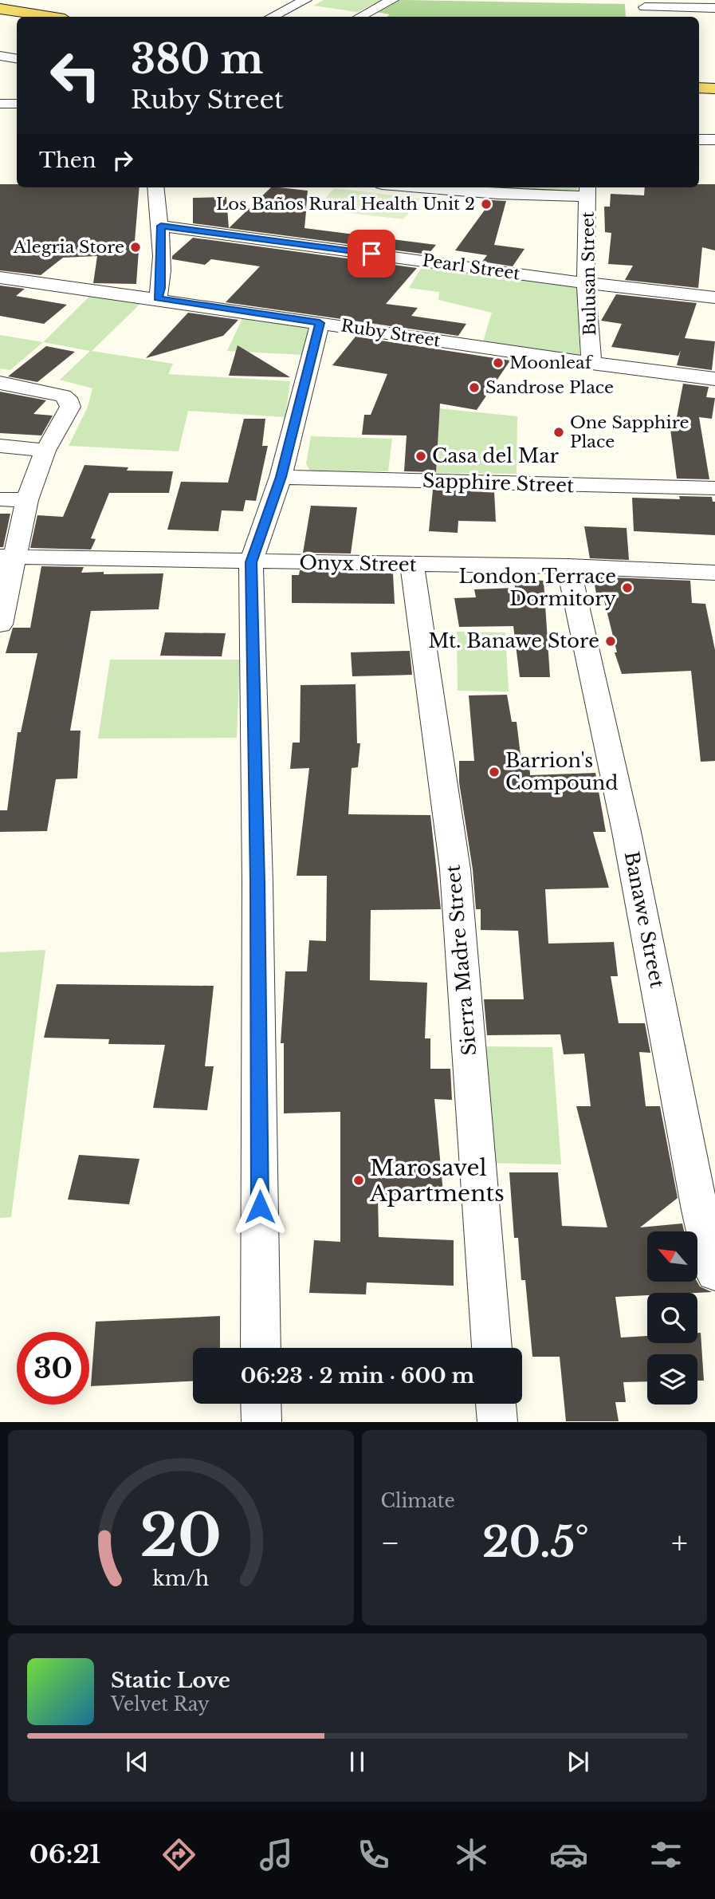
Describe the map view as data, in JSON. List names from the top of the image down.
{
  "streets": {
    "street": [
      "Pearl Street",
      "Bulusan Street",
      "Ruby Street",
      "Sapphire Street",
      "Onyx Street",
      "Banawe Street",
      "Sierra Madre Street"
    ]
  },
  "crossings": [
    ["Pearl Street", "Bulusan Street"],
    ["Bulusan Street", "Ruby Street"],
    ["Onyx Street", "Banawe Street"],
    ["Onyx Street", "Sierra Madre Street"]
  ],
  "places": [
    "Los Baños Rural Health Unit 2",
    "Alegria Store",
    "Moonleaf",
    "Sandrose Place",
    "One Sapphire Place",
    "Casa del Mar",
    "London Terrace Dormitory",
    "Mt. Banawe Store",
    "Barrion's Compound",
    "Marosavel Apartments"
  ],
  "north": "top left",
  "page": {
    "turn": ["380 m", "Ruby Street"],
    "then": "Then",
    "limit": "30",
    "trip": "06:23 · 2 min · 600 m",
    "tile": "Climate",
    "heat": ["−", "20.5°", "+"],
    "song": ["Static Love", "Velvet Ray"],
    "tabs": "06:21",
    "gauge": ["20", "km/h"]
  }
}
